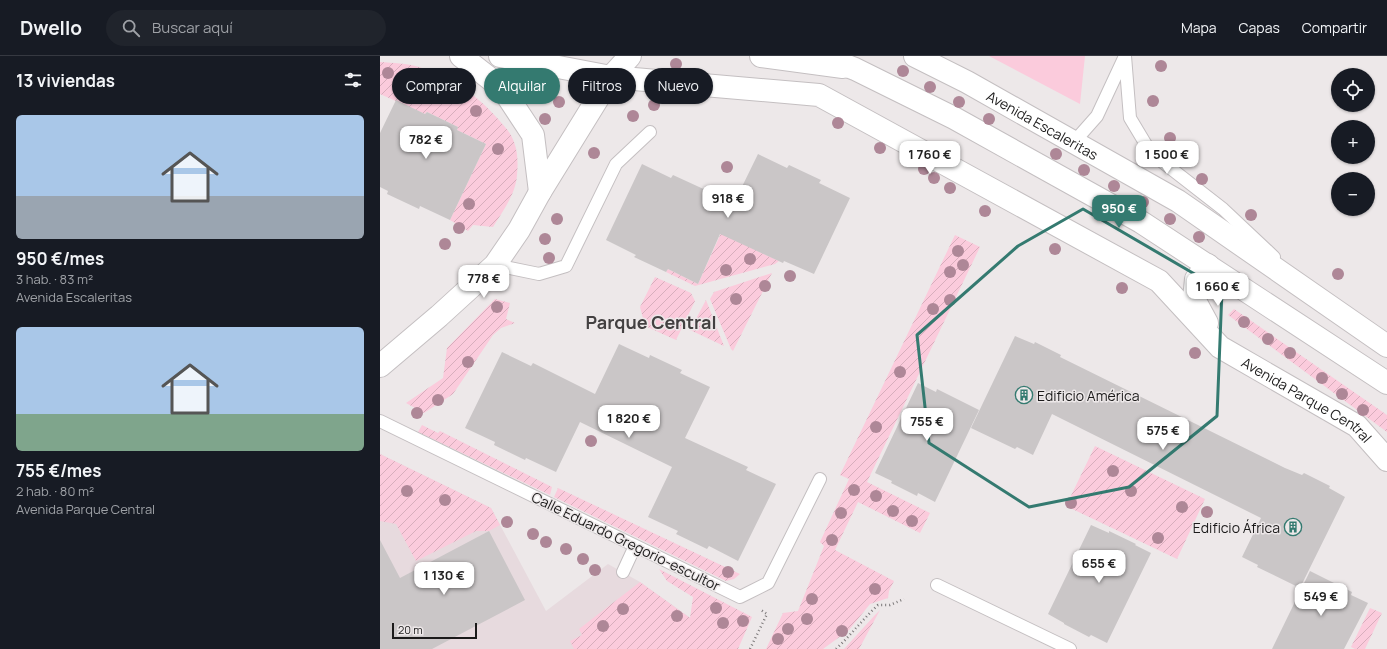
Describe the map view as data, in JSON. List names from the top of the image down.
{
  "streets": {
    "street": ["Avenida Escaleritas", "Avenida Parque Central"],
    "lane": ["Calle Eduardo Gregorio-escultor"]
  },
  "districts": ["Parque Central"],
  "places": {
    "building": ["Edificio América", "Edificio África"]
  },
  "scale_bar": "20 m",
  "page": {
    "header": "Dwello",
    "search": "Buscar aquí",
    "nav": ["Mapa", "Capas", "Compartir"],
    "heading": "13 viviendas",
    "map_buttons": ["+", "−"],
    "chip": [
      "Comprar",
      "Alquilar",
      "Filtros",
      "Nuevo"
    ],
    "list": [
      {
        "name": "950 €/mes",
        "note": "3 hab. · 83 m² · Avenida Escaleritas"
      },
      {
        "name": "755 €/mes",
        "note": "2 hab. · 80 m² · Avenida Parque Central"
      }
    ],
    "price": [
      "782 €",
      "1 760 €",
      "1 500 €",
      "918 €",
      "950 €",
      "778 €",
      "1 660 €",
      "1 820 €",
      "755 €",
      "575 €",
      "655 €",
      "1 130 €",
      "549 €"
    ],
    "scale": "20 m"
  }
}
